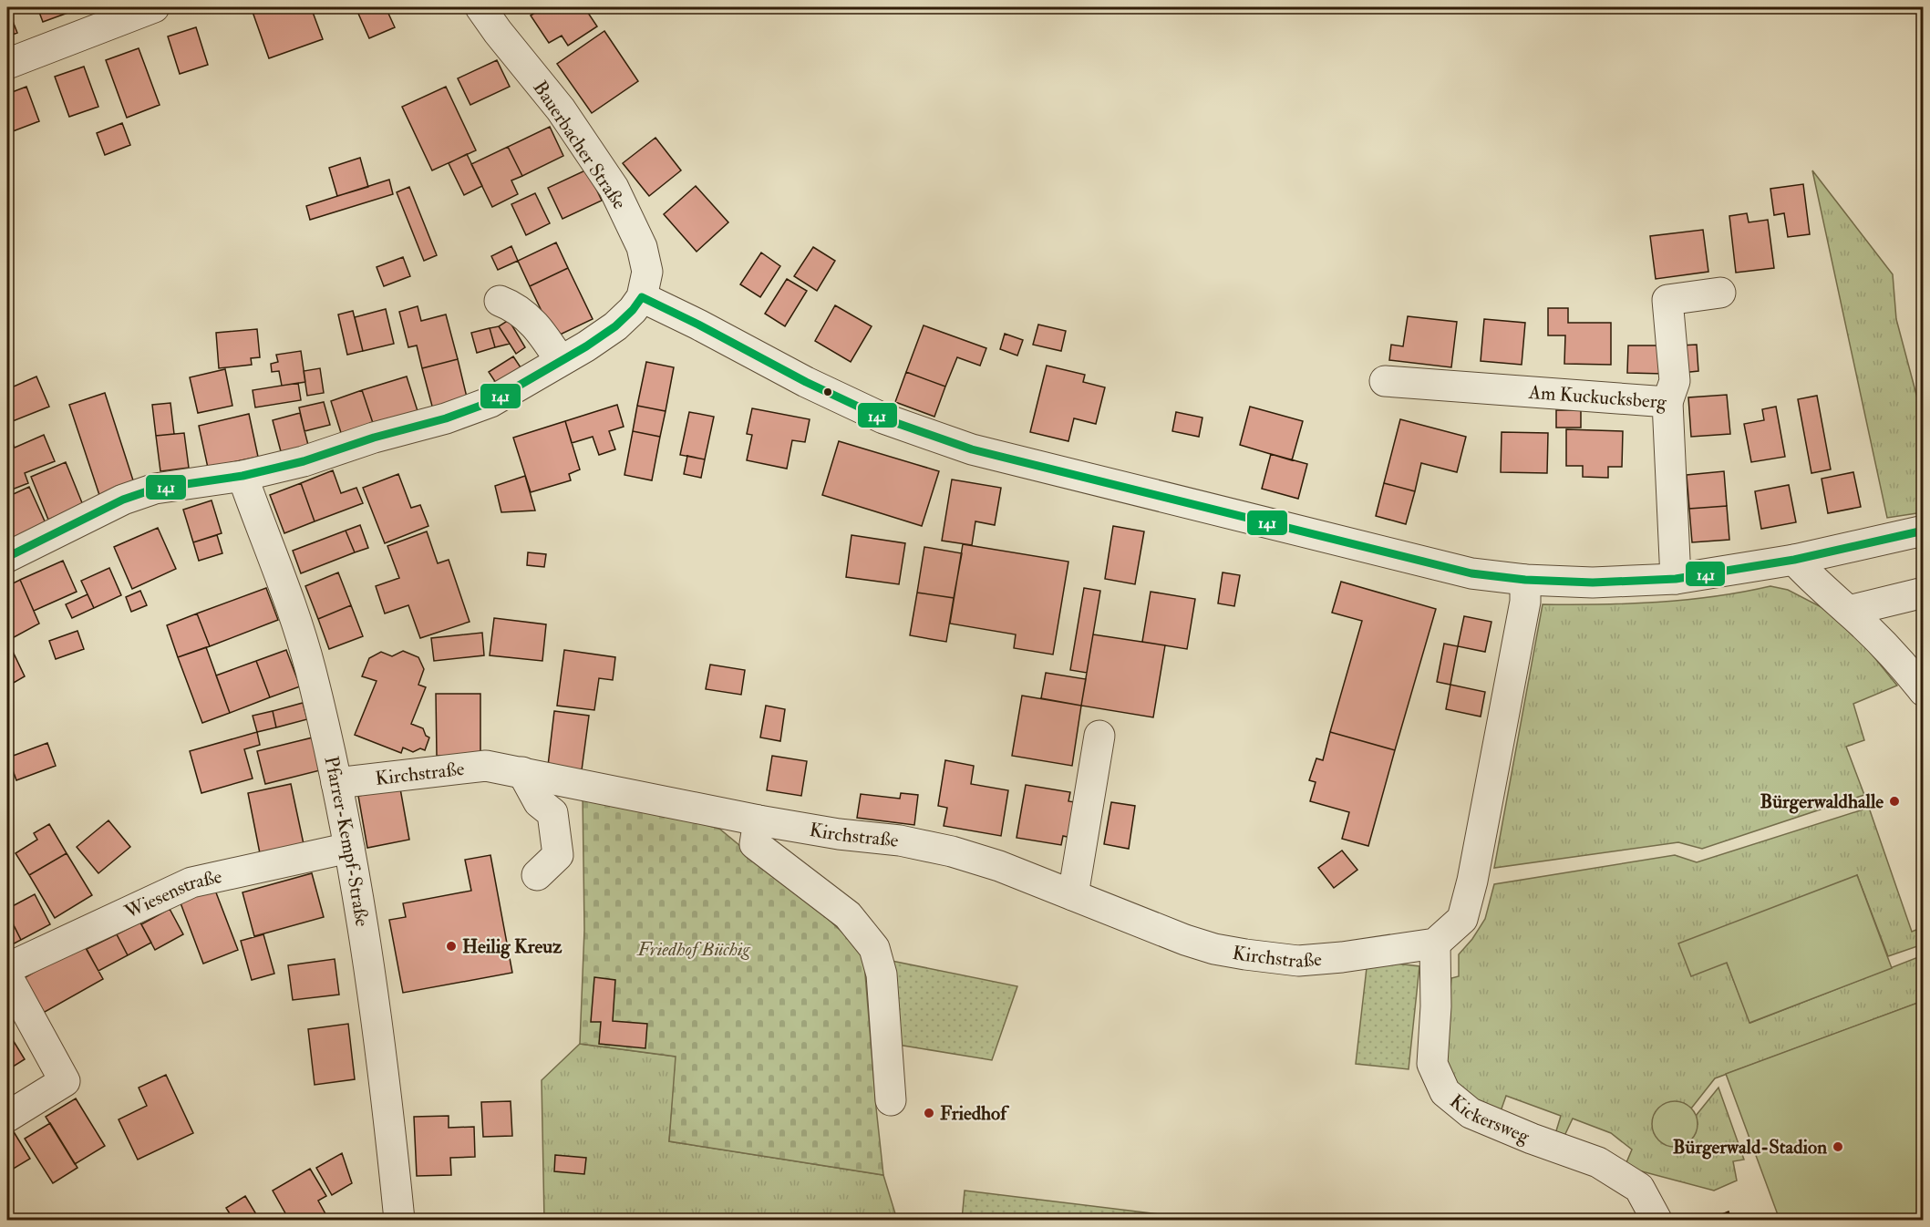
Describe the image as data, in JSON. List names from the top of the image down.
{
  "streets": {
    "street": [
      "Bauerbacher Straße",
      "Am Kuckucksberg",
      "Kirchstraße",
      "Pfarrer-Kempf-Straße",
      "Wiesenstraße",
      "Kickersweg"
    ]
  },
  "crossings": [
    ["Kirchstraße", "Pfarrer-Kempf-Straße"],
    ["Kirchstraße", "Kickersweg"],
    ["Pfarrer-Kempf-Straße", "Wiesenstraße"]
  ],
  "parks": ["Friedhof Büchig"],
  "places": [
    "Bürgerwaldhalle",
    "Heilig Kreuz",
    "Friedhof",
    "Bürgerwald-Stadion"
  ],
  "lines": ["transit line 141"]
}
